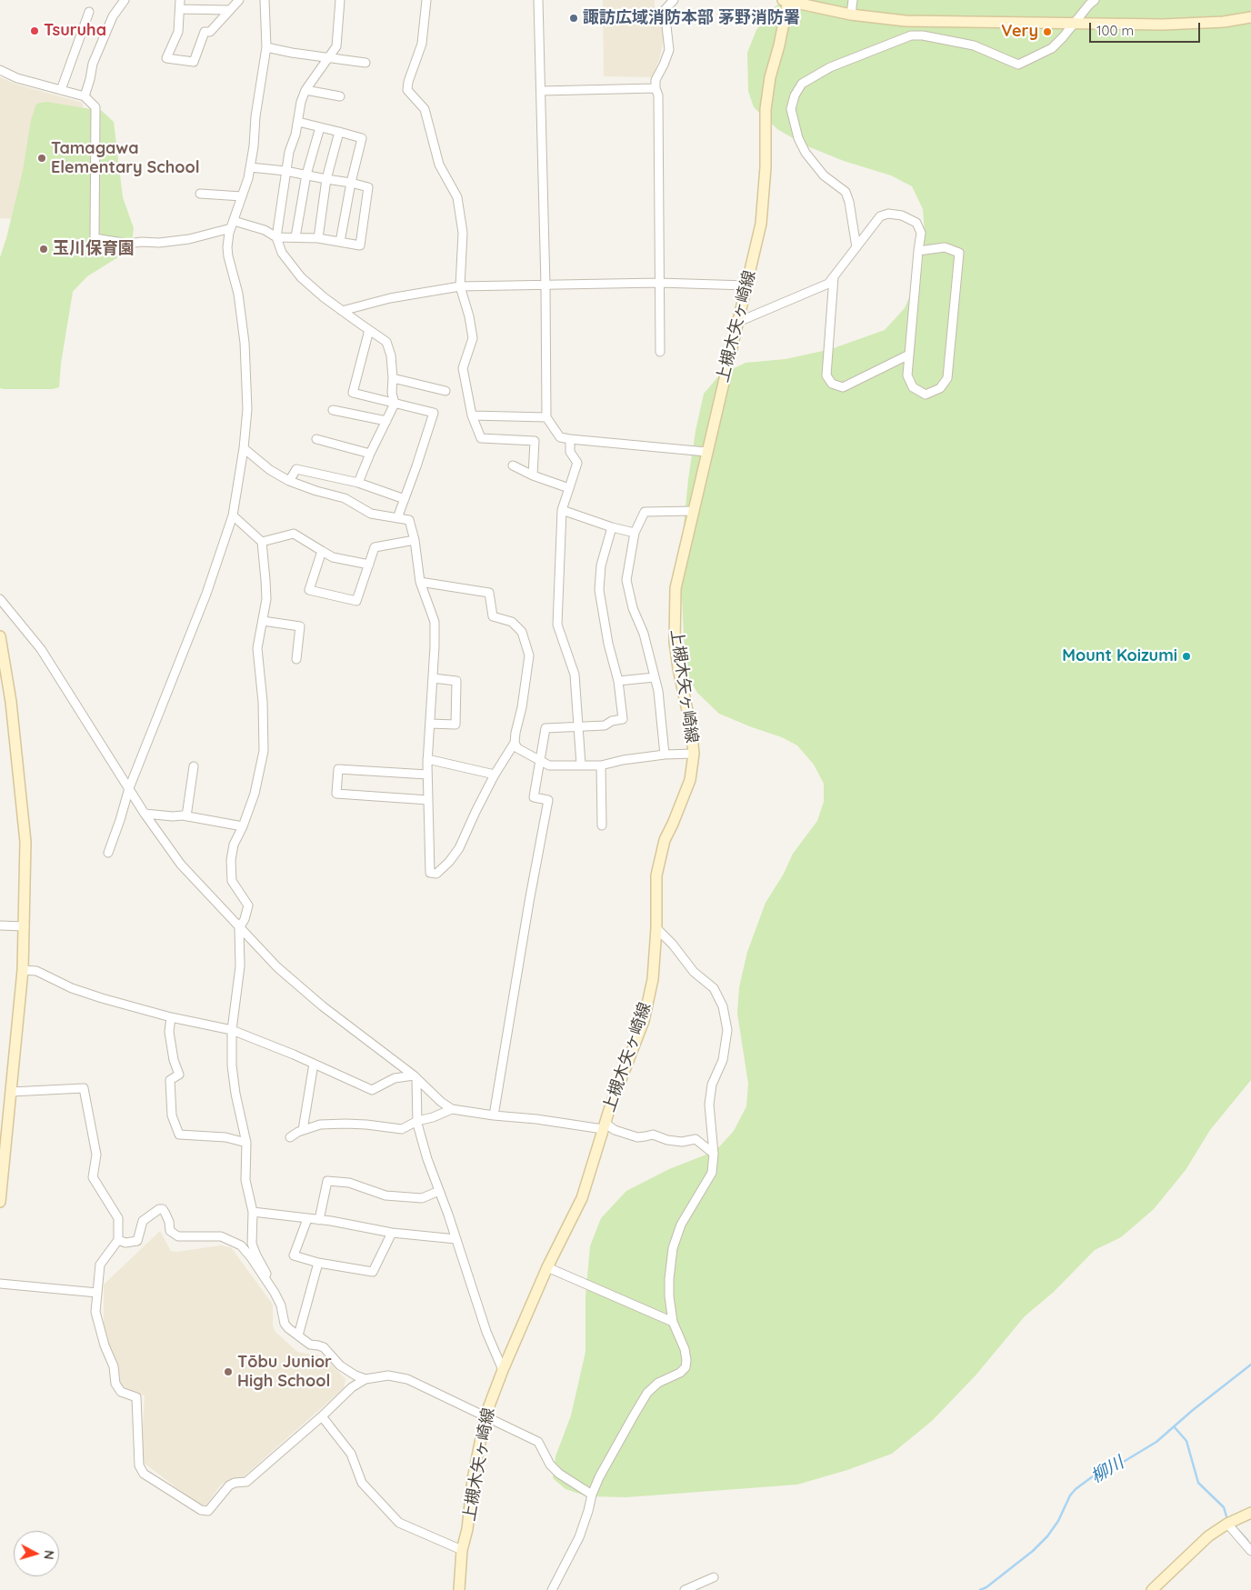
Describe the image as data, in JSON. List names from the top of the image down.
{
  "streets": {
    "main road": ["上槻木矢ヶ崎線"]
  },
  "water": ["柳川"],
  "places": [
    "諏訪広域消防本部 茅野消防署",
    "Tsuruha",
    "Very",
    "Tamagawa Elementary School",
    "玉川保育園",
    "Mount Koizumi",
    "Tōbu Junior High School"
  ],
  "scale_bar": "100 m",
  "north": "right"
}
